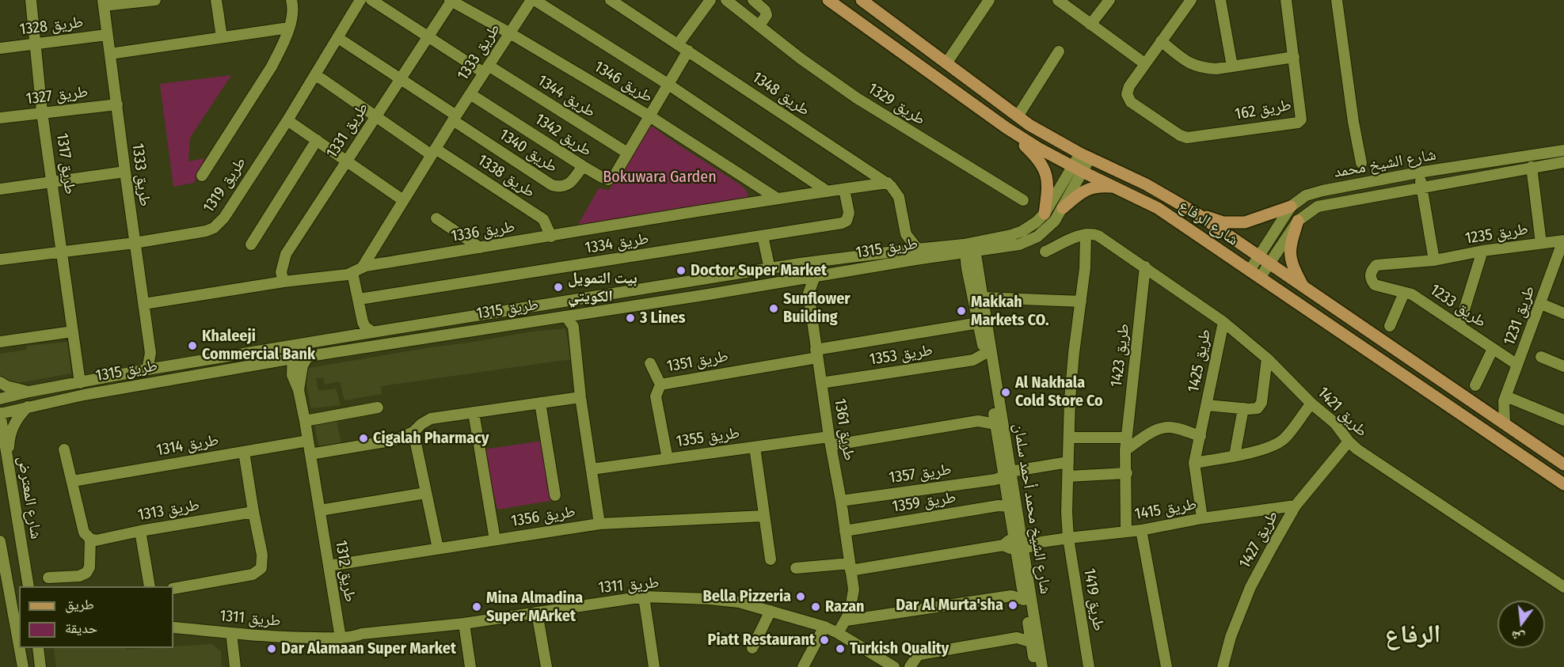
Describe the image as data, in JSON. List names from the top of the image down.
{
  "streets": {
    "main road": ["شارع الرفاع"],
    "street": [
      "طريق 1328",
      "طريق 1333",
      "طريق 1346",
      "طريق 1348",
      "طريق 1327",
      "طريق 1344",
      "طريق 1329",
      "طريق 162",
      "طريق 1331",
      "طريق 1342",
      "طريق 1340",
      "طريق 1317",
      "شارع الشيخ محمد",
      "طريق 1338",
      "طريق 1319",
      "طريق 1336",
      "طريق 1235",
      "طريق 1334",
      "طريق 1315",
      "طريق 1233",
      "طريق 1231",
      "طريق 1353",
      "طريق 1423",
      "طريق 1425",
      "طريق 1351",
      "طريق 1421",
      "طريق 1361",
      "طريق 1355",
      "طريق 1314",
      "طريق 1357",
      "شارع المعترض",
      "طريق 1359",
      "شارع الشيخ محمد أحمد سلمان",
      "طريق 1415",
      "طريق 1313",
      "طريق 1356",
      "طريق 1427",
      "طريق 1312",
      "طريق 1311",
      "طريق 1419"
    ]
  },
  "crossings": [
    ["طريق 1328", "طريق 1333"],
    ["طريق 1328", "طريق 1317"],
    ["طريق 1333", "طريق 1346"],
    ["طريق 1333", "طريق 1327"],
    ["طريق 1333", "طريق 1344"],
    ["طريق 1333", "طريق 1342"],
    ["طريق 1333", "طريق 1340"],
    ["طريق 1333", "طريق 1338"],
    ["طريق 1333", "طريق 1319"],
    ["طريق 1333", "طريق 1336"],
    ["طريق 1333", "طريق 1315"],
    ["طريق 1346", "طريق 1331"],
    ["طريق 1346", "طريق 1342"],
    ["طريق 1346", "طريق 1336"],
    ["طريق 1348", "طريق 1342"],
    ["طريق 1348", "طريق 1336"],
    ["طريق 1348", "طريق 1315"],
    ["طريق 1327", "طريق 1317"],
    ["طريق 1344", "طريق 1331"],
    ["طريق 1344", "طريق 1342"],
    ["طريق 1331", "طريق 1340"],
    ["طريق 1331", "طريق 1338"],
    ["طريق 1331", "طريق 1336"],
    ["طريق 1342", "طريق 1340"],
    ["طريق 1340", "طريق 1319"],
    ["طريق 1317", "طريق 1319"],
    ["طريق 1317", "طريق 1315"],
    ["شارع الشيخ محمد", "شارع الرفاع"],
    ["طريق 1338", "طريق 1319"],
    ["طريق 1338", "طريق 1336"],
    ["شارع الرفاع", "طريق 1315"],
    ["شارع الرفاع", "طريق 1231"],
    ["طريق 1336", "طريق 1334"],
    ["طريق 1235", "طريق 1233"],
    ["طريق 1235", "طريق 1231"],
    ["طريق 1315", "طريق 1361"],
    ["طريق 1315", "شارع المعترض"],
    ["طريق 1315", "شارع الشيخ محمد أحمد سلمان"],
    ["طريق 1315", "طريق 1312"],
    ["طريق 1233", "طريق 1231"],
    ["طريق 1353", "طريق 1361"],
    ["طريق 1353", "شارع الشيخ محمد أحمد سلمان"],
    ["طريق 1423", "طريق 1421"],
    ["طريق 1423", "طريق 1415"],
    ["طريق 1425", "طريق 1421"],
    ["طريق 1425", "طريق 1415"],
    ["طريق 1351", "طريق 1361"],
    ["طريق 1351", "طريق 1355"],
    ["طريق 1351", "شارع الشيخ محمد أحمد سلمان"],
    ["طريق 1421", "طريق 1427"],
    ["طريق 1361", "طريق 1355"],
    ["طريق 1361", "طريق 1357"],
    ["طريق 1361", "طريق 1359"],
    ["طريق 1361", "طريق 1311"],
    ["طريق 1355", "شارع الشيخ محمد أحمد سلمان"],
    ["طريق 1314", "طريق 1312"],
    ["طريق 1357", "شارع الشيخ محمد أحمد سلمان"],
    ["طريق 1359", "شارع الشيخ محمد أحمد سلمان"],
    ["شارع الشيخ محمد أحمد سلمان", "طريق 1415"],
    ["طريق 1415", "طريق 1427"],
    ["طريق 1415", "طريق 1419"],
    ["طريق 1356", "طريق 1312"],
    ["طريق 1312", "طريق 1311"]
  ],
  "districts": ["الرفاع"],
  "parks": ["Bokuwara Garden"],
  "places": [
    "Doctor Super Market",
    "بيت التمويل الكويتي",
    "Sunflower Building",
    "Makkah Markets CO.",
    "3 Lines",
    "Khaleeji Commercial Bank",
    "Al Nakhala Cold Store Co",
    "Cigalah Pharmacy",
    "Bella Pizzeria",
    "Dar Al Murta'sha",
    "Mina Almadina Super MArket",
    "Razan",
    "Piatt Restaurant",
    "Dar Alamaan Super Market",
    "Turkish Quality"
  ],
  "legend": ["طريق", "حديقة"],
  "north": "bottom"
}
